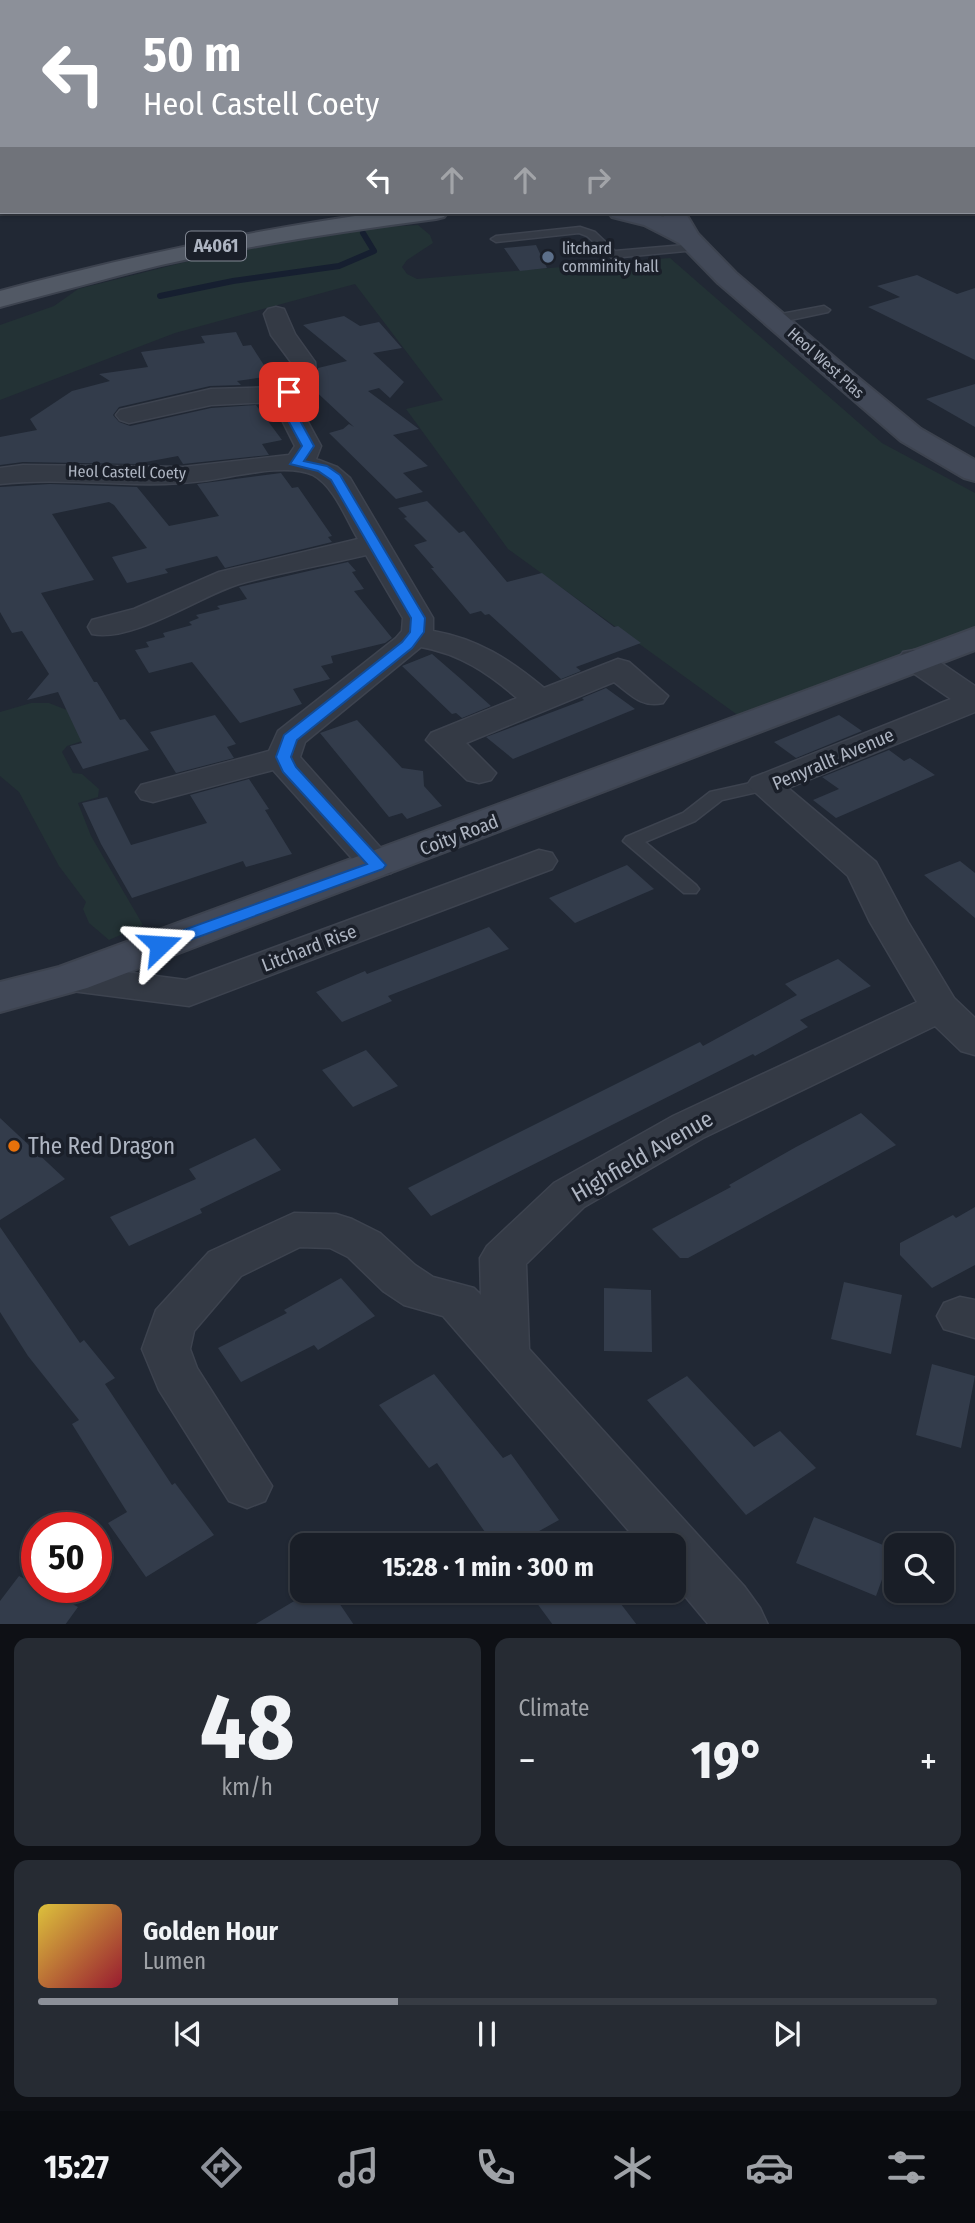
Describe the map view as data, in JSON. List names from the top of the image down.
{
  "streets": {
    "main road": ["A4061", "Heol West Plas", "Coity Road"],
    "street": [
      "Heol Castell Coety",
      "Penyrallt Avenue",
      "Litchard Rise",
      "Highfield Avenue"
    ]
  },
  "crossings": [
    ["Penyrallt Avenue", "Highfield Avenue"],
    ["Coity Road", "Litchard Rise"]
  ],
  "places": ["litchard comminity hall", "The Red Dragon"],
  "page": {
    "turn": ["50 m", "Heol Castell Coety"],
    "limit": "50",
    "trip": "15:28 · 1 min · 300 m",
    "tile": [
      ["48", "km/h"],
      "Climate"
    ],
    "heat": ["−", "19°", "+"],
    "song": ["Golden Hour", "Lumen"],
    "tabs": "15:27"
  }
}
